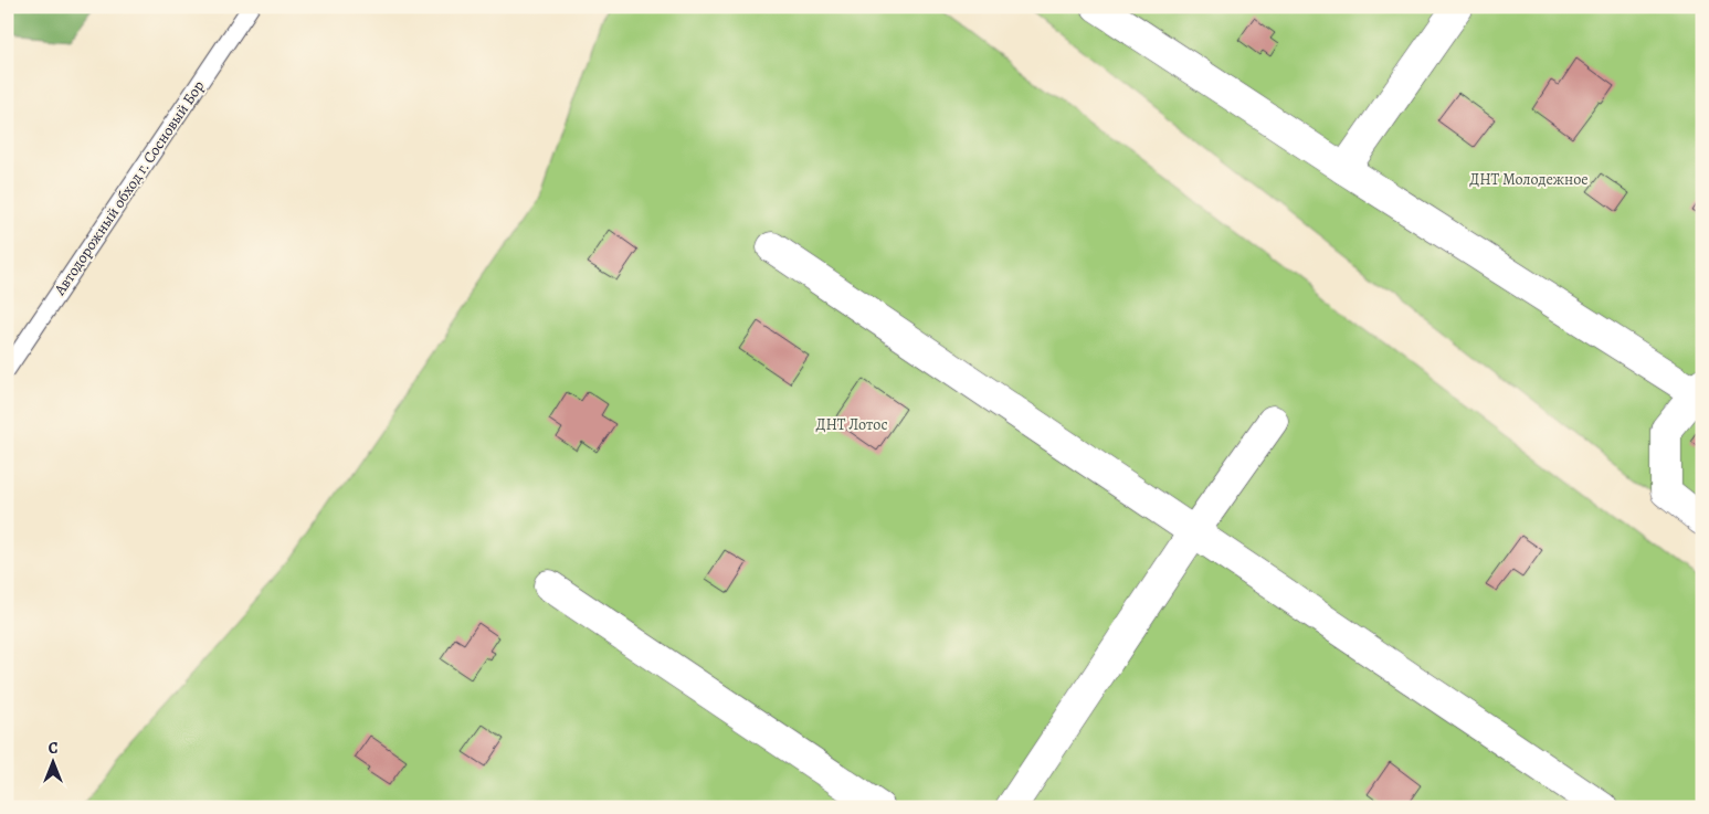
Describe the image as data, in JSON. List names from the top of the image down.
{
  "streets": {
    "lane": ["Автодорожный обход г. Сосновый Бор"]
  },
  "parks": ["ДНТ Молодежное", "ДНТ Лотос"],
  "north": "top"
}
